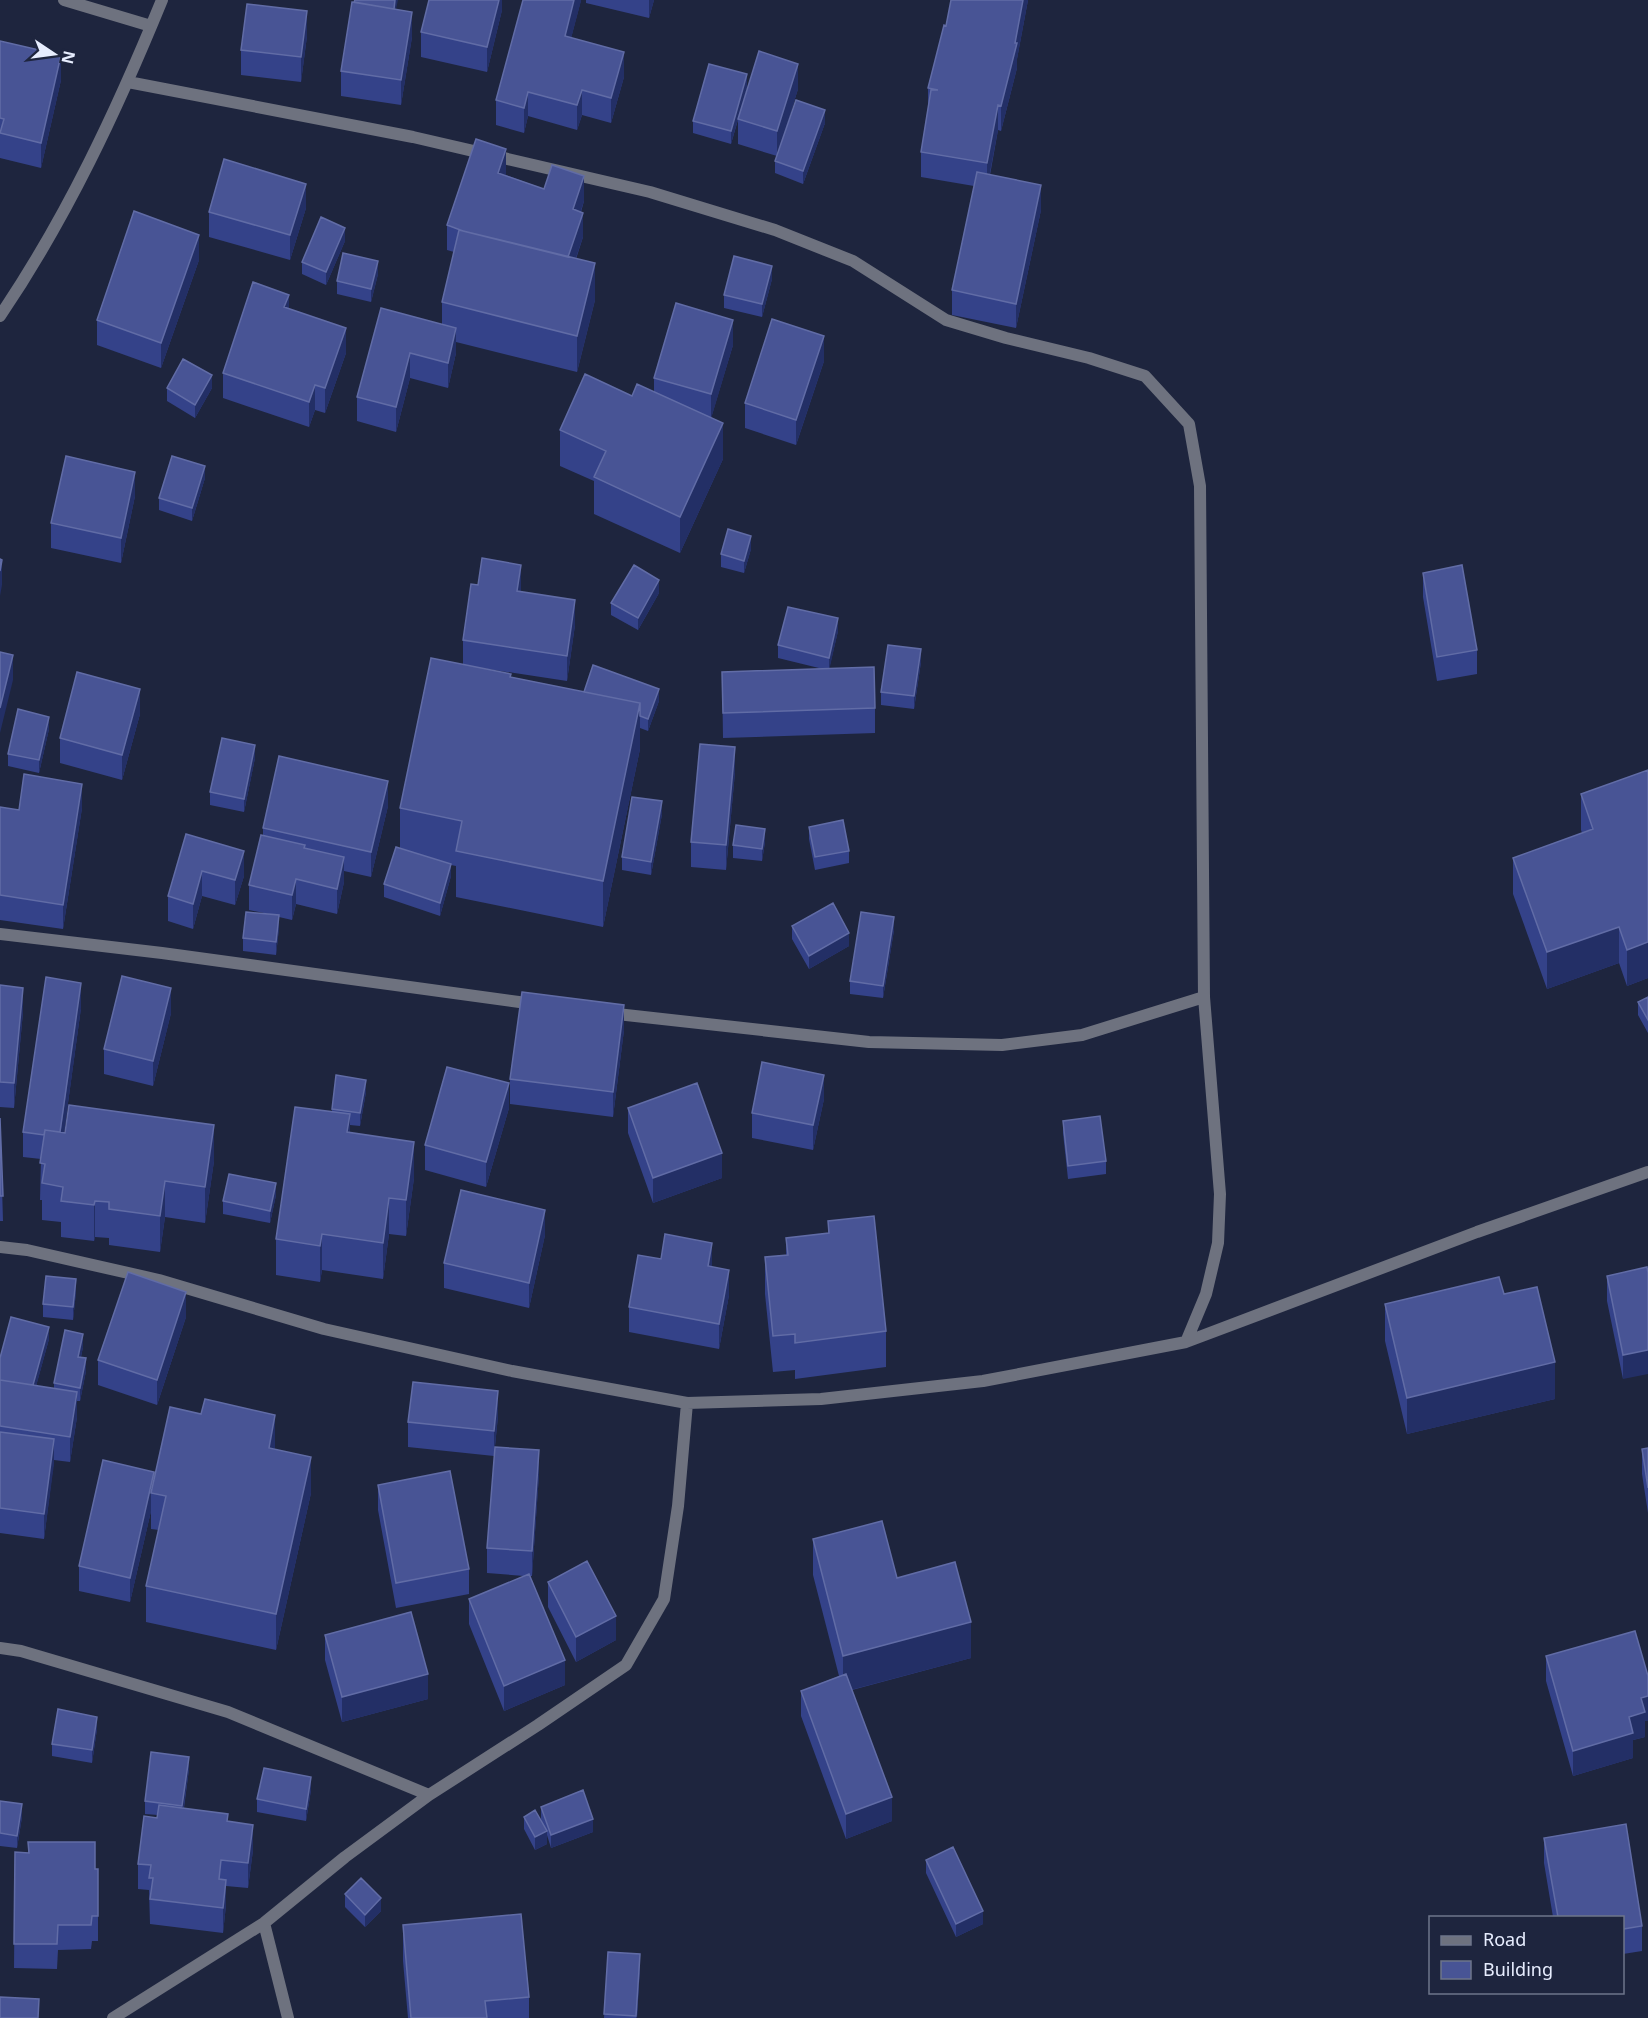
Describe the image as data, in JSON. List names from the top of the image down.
{
  "legend": ["Road", "Building"],
  "north": "right"
}
